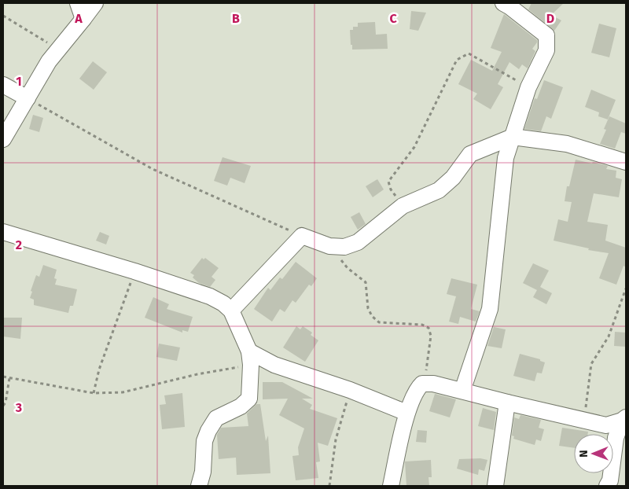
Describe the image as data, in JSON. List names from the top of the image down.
{
  "north": "left",
  "grid": {
    "columns": [
      "A",
      "B",
      "C",
      "D"
    ],
    "rows": ["1", "2", "3"]
  }
}
